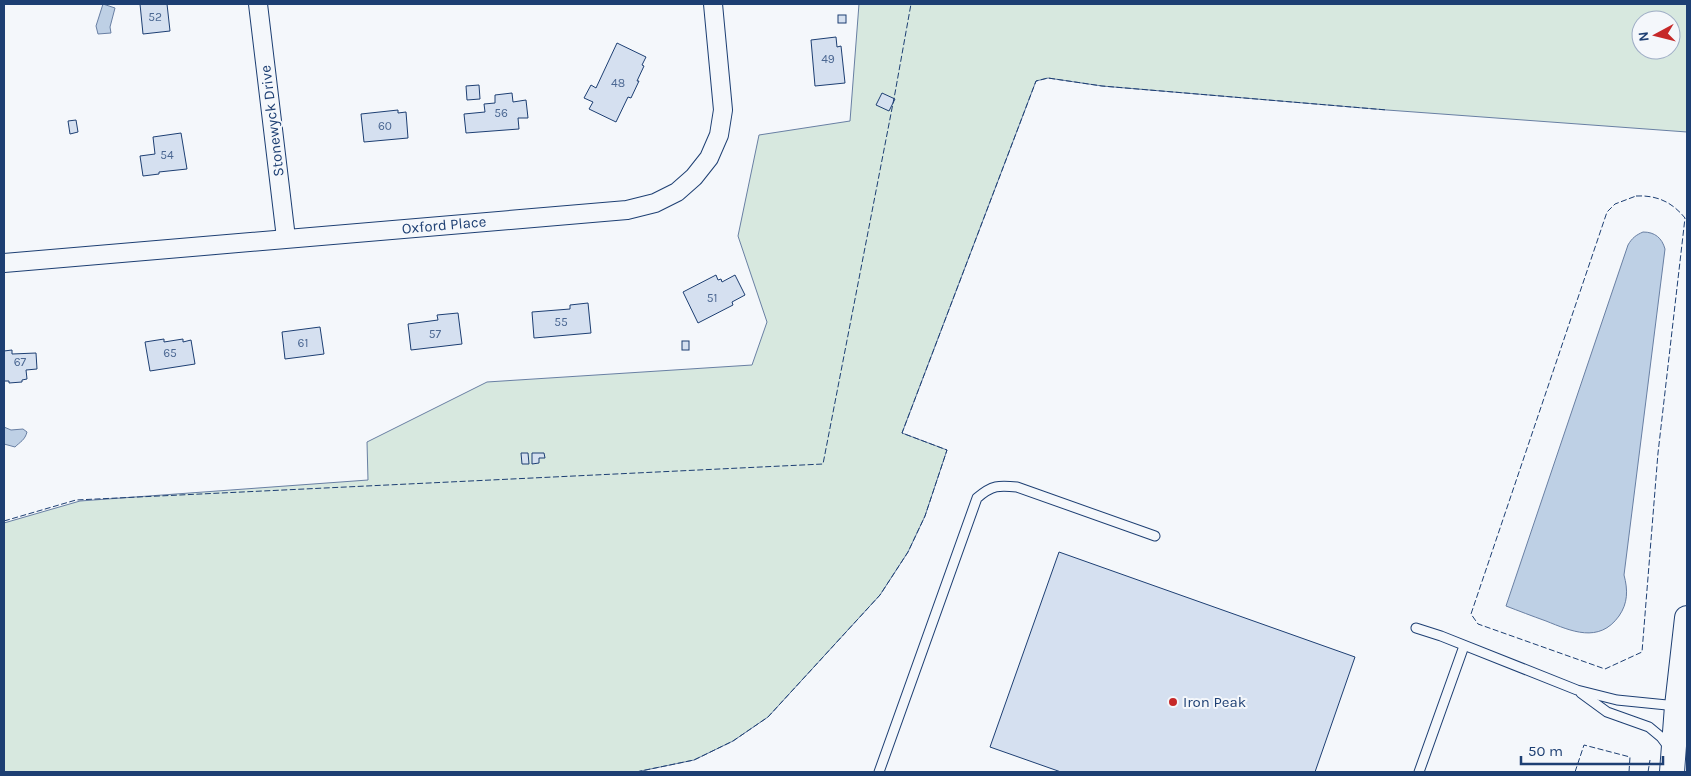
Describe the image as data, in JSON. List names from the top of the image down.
{
  "streets": {
    "street": ["Stonewyck Drive", "Oxford Place"]
  },
  "crossings": [
    ["Stonewyck Drive", "Oxford Place"]
  ],
  "places": ["Iron Peak"],
  "house_numbers": [
    "52",
    "49",
    "48",
    "56",
    "60",
    "54",
    "51",
    "55",
    "57",
    "61",
    "65",
    "67"
  ],
  "scale_bar": "50 m",
  "north": "left"
}
